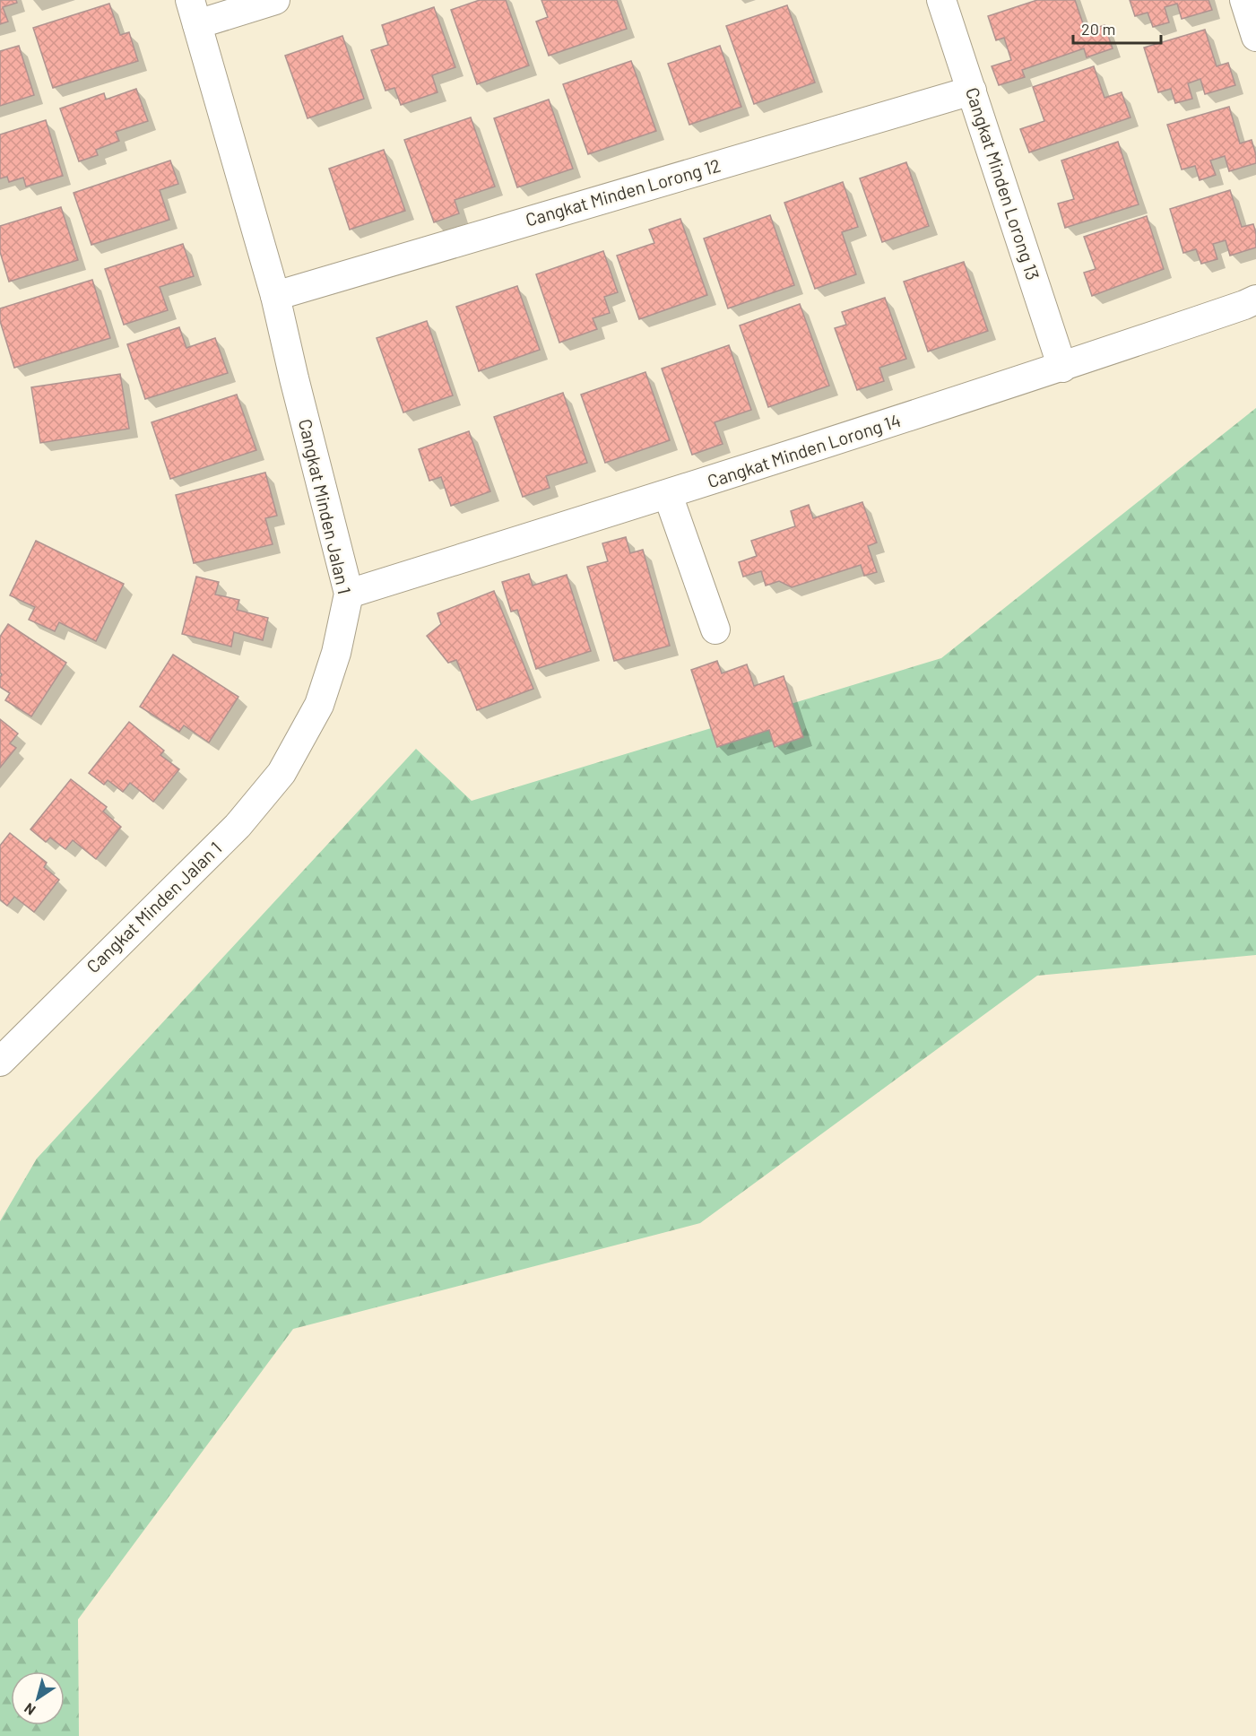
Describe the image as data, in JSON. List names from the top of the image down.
{
  "streets": {
    "street": [
      "Cangkat Minden Lorong 13",
      "Cangkat Minden Lorong 12",
      "Cangkat Minden Lorong 14",
      "Cangkat Minden Jalan 1"
    ]
  },
  "crossings": [
    ["Cangkat Minden Lorong 13", "Cangkat Minden Lorong 12"],
    ["Cangkat Minden Lorong 13", "Cangkat Minden Lorong 14"],
    ["Cangkat Minden Lorong 12", "Cangkat Minden Jalan 1"],
    ["Cangkat Minden Lorong 14", "Cangkat Minden Jalan 1"]
  ],
  "scale_bar": "20 m",
  "north": "bottom left"
}
